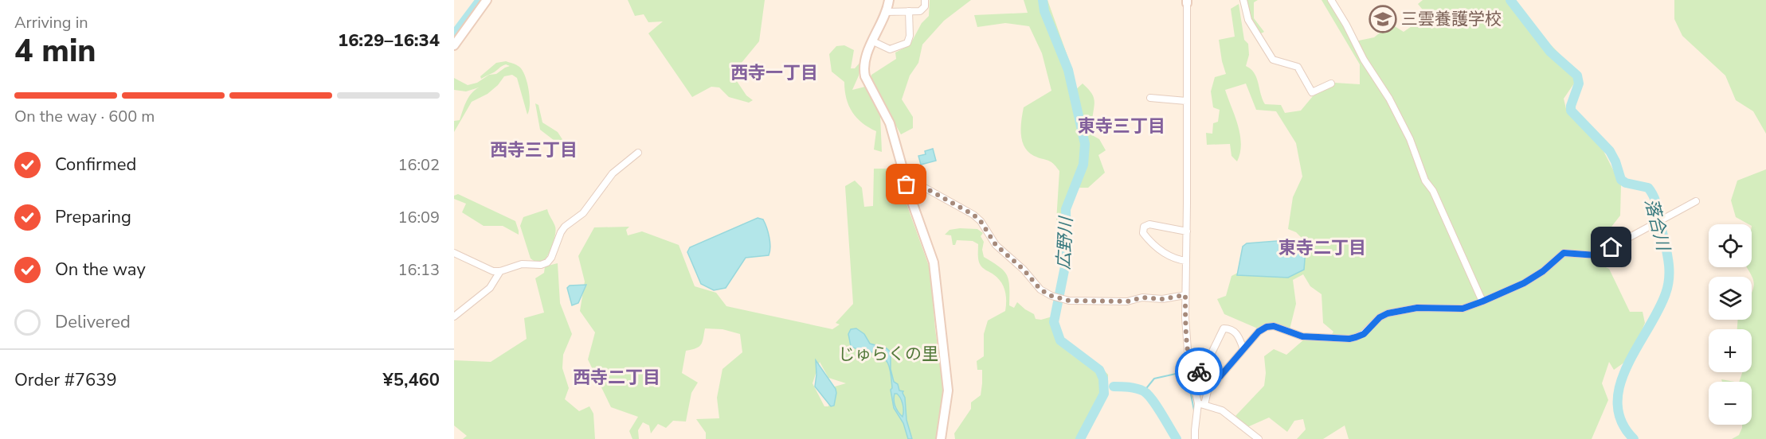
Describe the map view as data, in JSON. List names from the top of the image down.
{
  "districts": [
    "西寺一丁目",
    "東寺三丁目",
    "西寺三丁目",
    "東寺二丁目",
    "西寺二丁目"
  ],
  "water": ["落合川", "広野川"],
  "parks": ["じゅらくの里"],
  "places": {
    "school or university": ["三雲養護学校"]
  },
  "page": {
    "heading": ["4 min", "Arriving in", "16:29–16:34"],
    "panel": ["Order #7639", "¥5,460"],
    "bar": "On the way · 600 m",
    "list": [
      ["Confirmed", "16:02"],
      ["Preparing", "16:09"],
      ["On the way", "16:13"],
      "Delivered"
    ],
    "map_buttons": ["+", "−"]
  }
}
